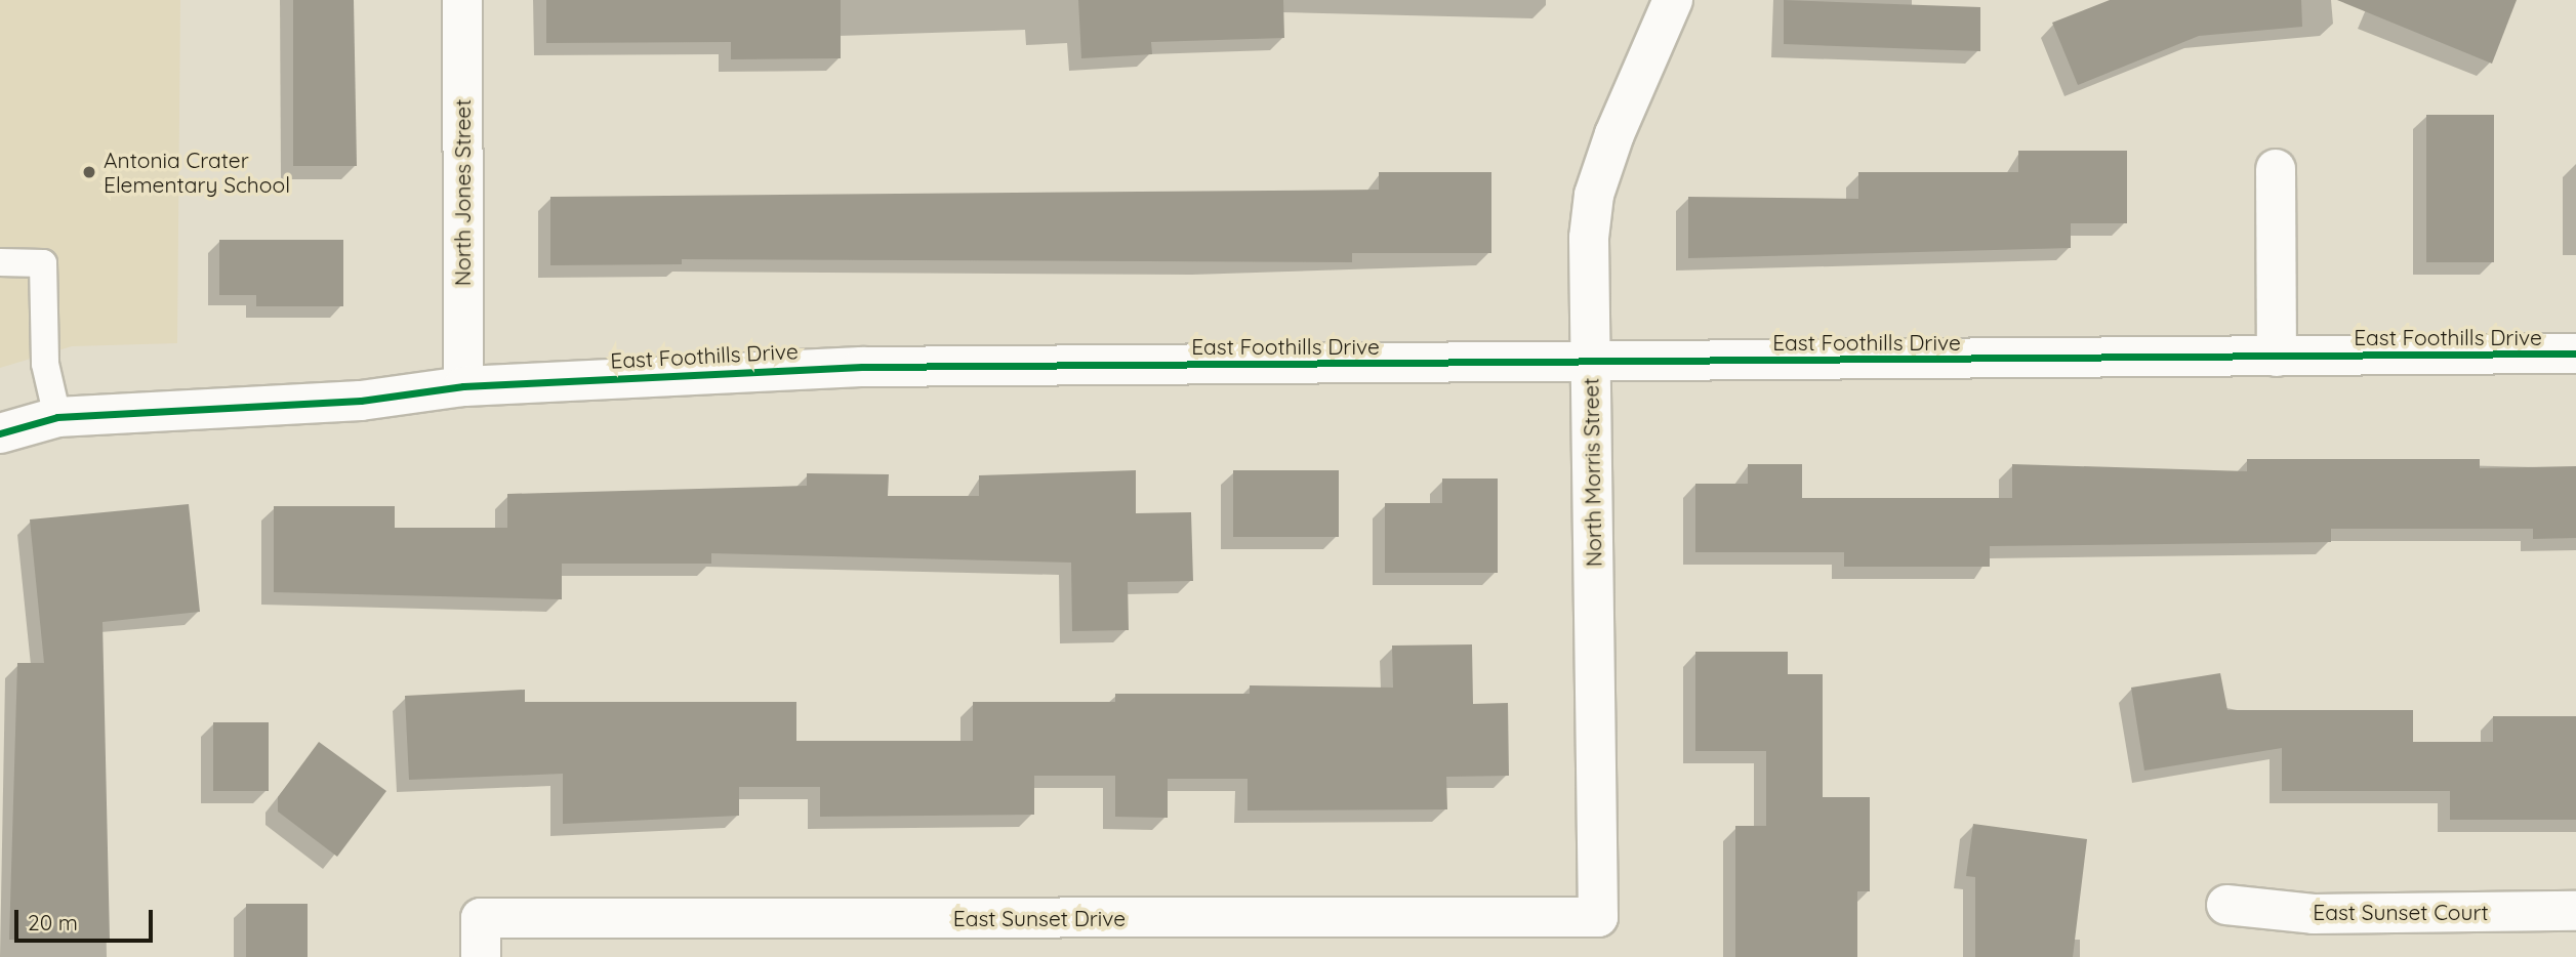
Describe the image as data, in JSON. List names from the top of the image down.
{
  "streets": {
    "street": [
      "North Jones Street",
      "East Foothills Drive",
      "North Morris Street",
      "East Sunset Court",
      "East Sunset Drive"
    ]
  },
  "crossings": [
    ["North Jones Street", "East Foothills Drive"],
    ["East Foothills Drive", "North Morris Street"],
    ["North Morris Street", "East Sunset Drive"]
  ],
  "places": ["Antonia Crater Elementary School"],
  "scale_bar": "20 m"
}
